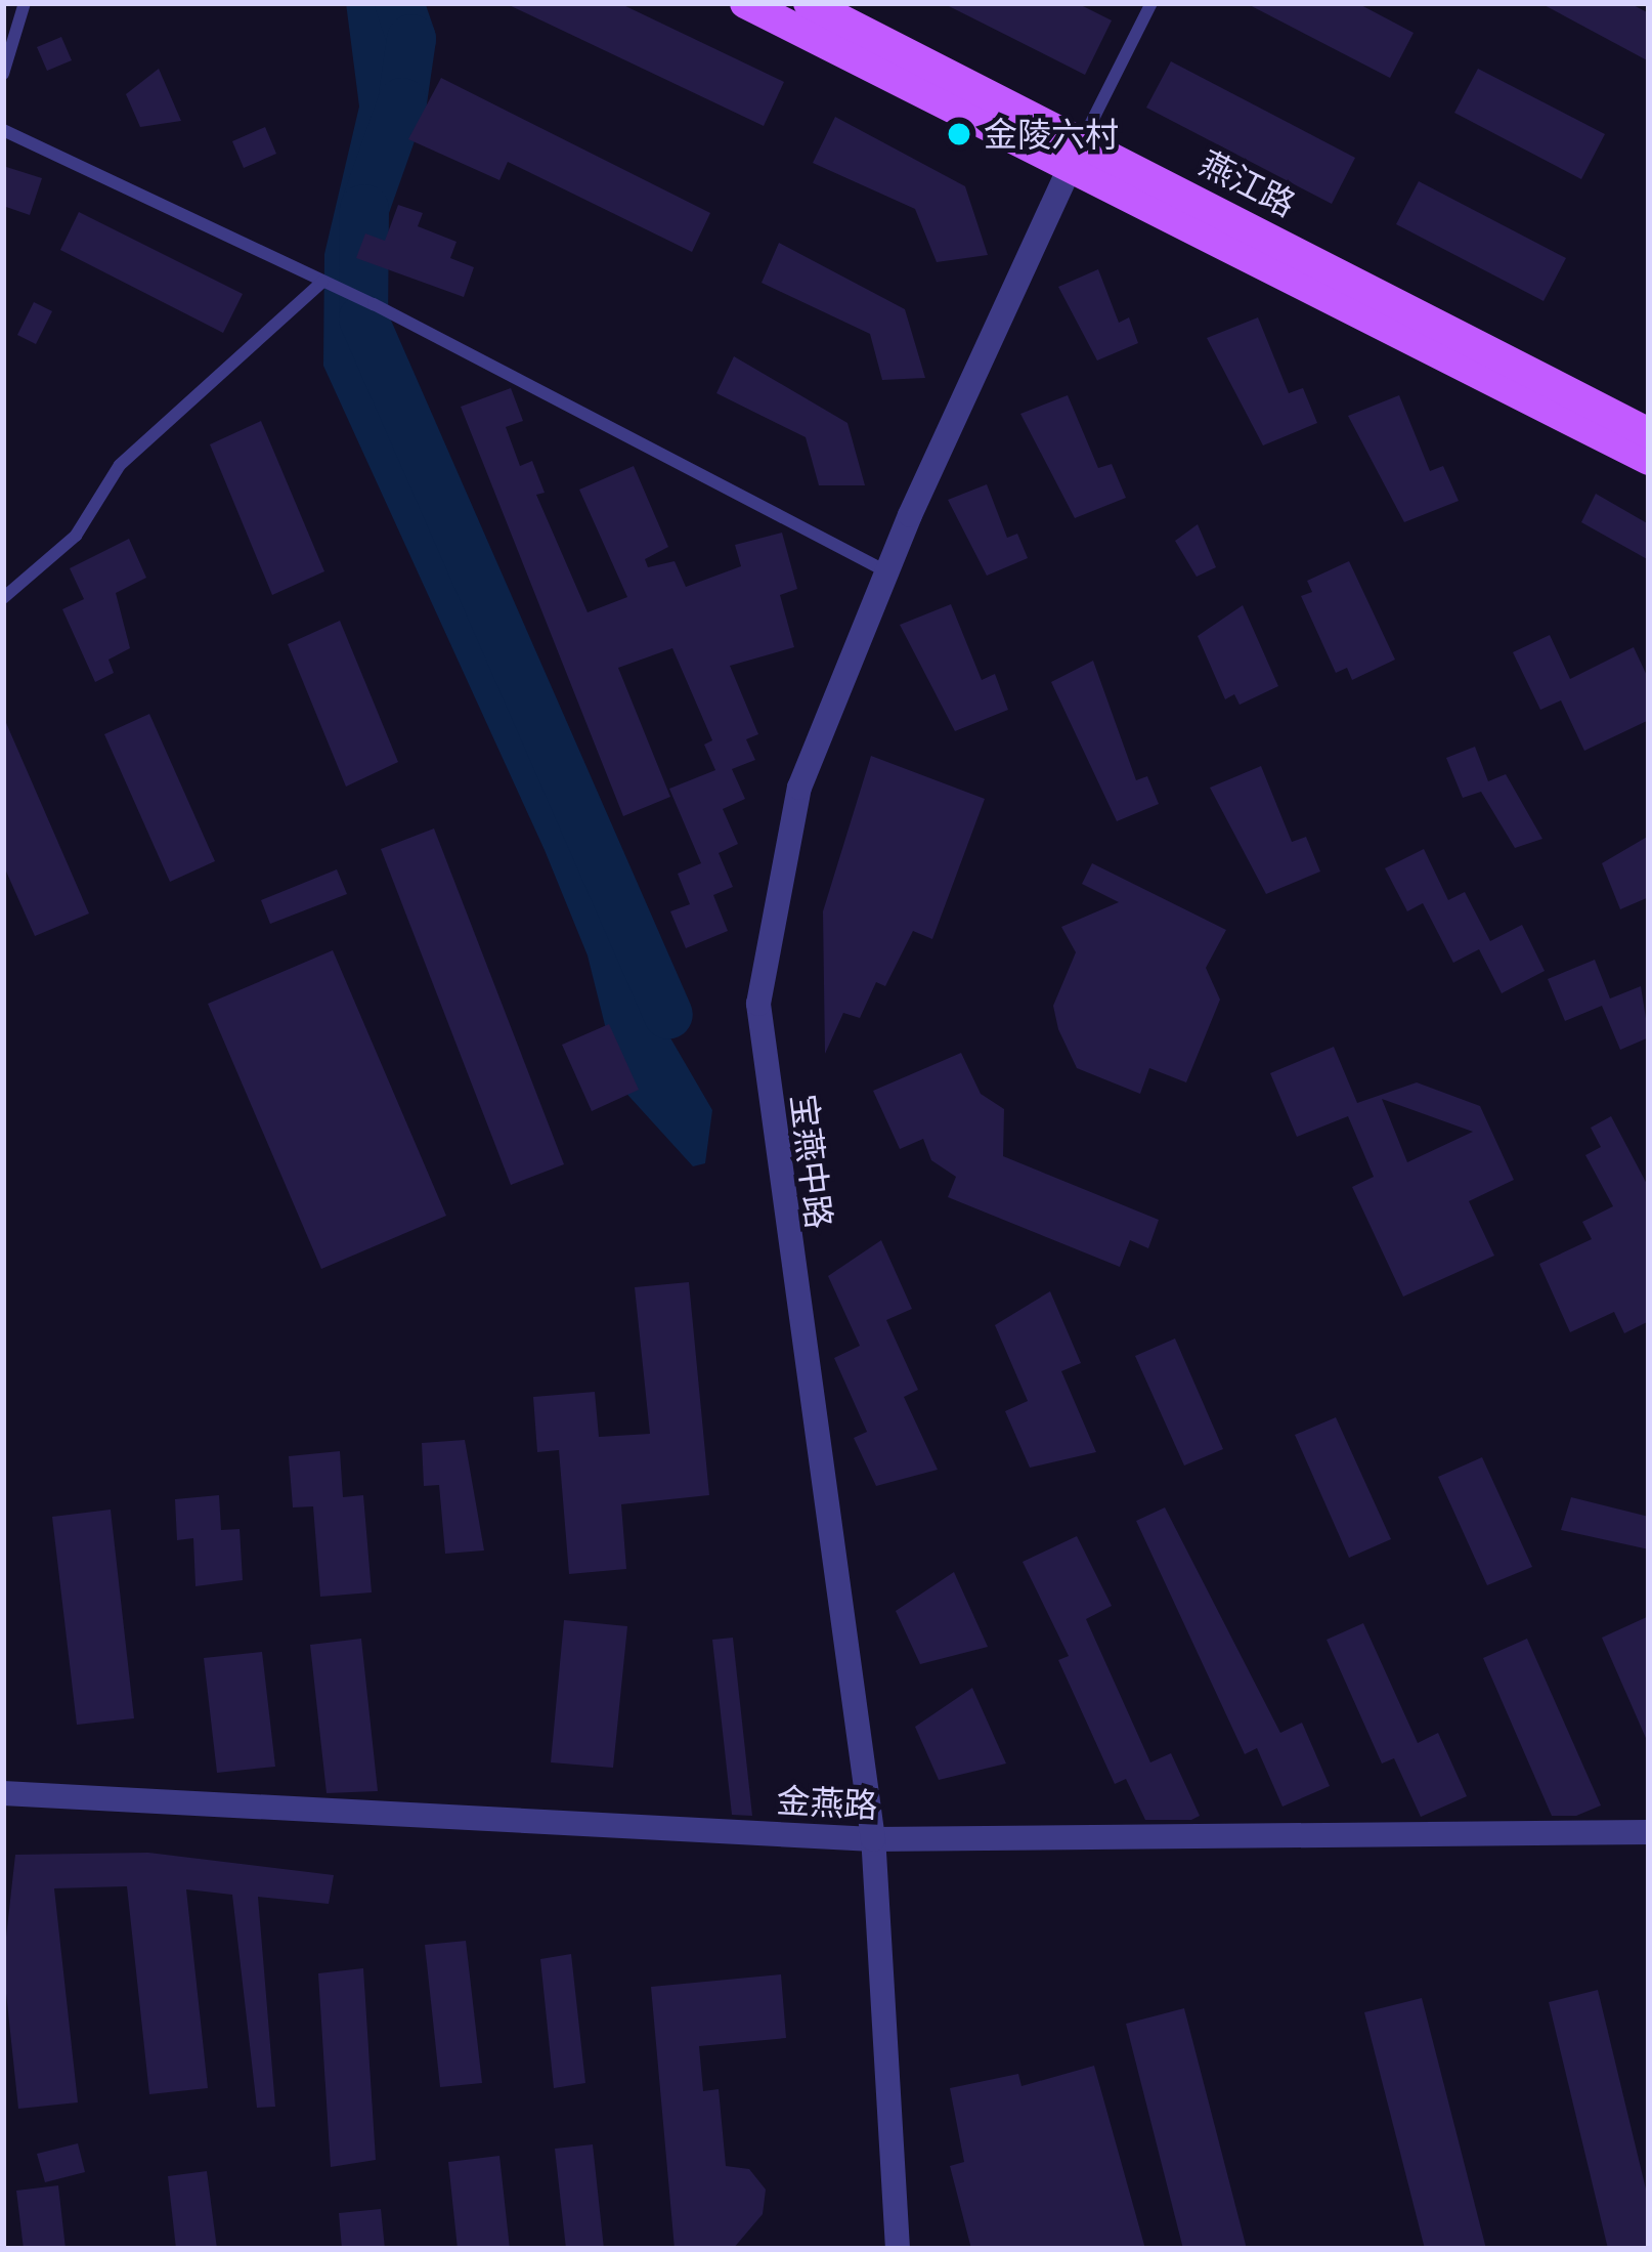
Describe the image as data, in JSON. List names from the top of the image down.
{
  "streets": {
    "main road": ["燕江路"],
    "street": ["宝燕中路", "金燕路"]
  },
  "crossings": [
    ["燕江路", "宝燕中路"],
    ["宝燕中路", "金燕路"]
  ],
  "places": ["金陵六村"]
}
